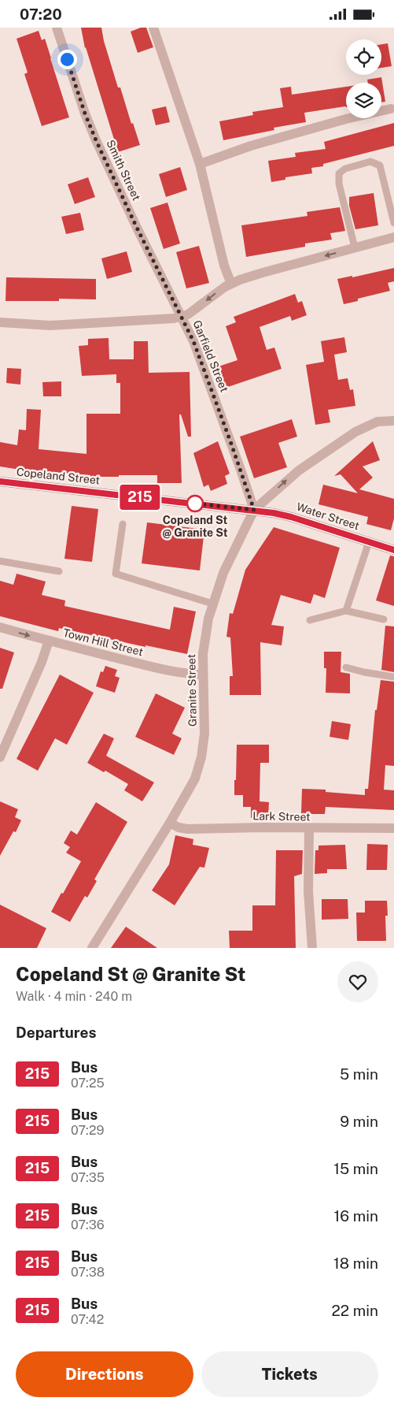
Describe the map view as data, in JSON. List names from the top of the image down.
{
  "streets": {
    "main road": ["Copeland Street", "Water Street"],
    "street": [
      "Smith Street",
      "Garfield Street",
      "Town Hill Street",
      "Granite Street",
      "Lark Street"
    ]
  },
  "crossings": [
    ["Smith Street", "Garfield Street"],
    ["Garfield Street", "Copeland Street"],
    ["Garfield Street", "Water Street"],
    ["Garfield Street", "Granite Street"],
    ["Copeland Street", "Water Street"],
    ["Copeland Street", "Granite Street"],
    ["Water Street", "Granite Street"],
    ["Town Hill Street", "Granite Street"],
    ["Granite Street", "Lark Street"]
  ],
  "one_way": ["Garfield Street"],
  "places": ["Copeland St @ Granite St"],
  "lines": ["bus line 215"],
  "page": {
    "status": "07:20",
    "on_map": "215",
    "heading": [
      ["Copeland St @ Granite St", "Walk · 4 min · 240 m"],
      "Departures"
    ],
    "list": [
      {
        "mark": "215",
        "name": "Bus",
        "note": "07:25",
        "value": "5 min"
      },
      {
        "mark": "215",
        "name": "Bus",
        "note": "07:29",
        "value": "9 min"
      },
      {
        "mark": "215",
        "name": "Bus",
        "note": "07:35",
        "value": "15 min"
      },
      {
        "mark": "215",
        "name": "Bus",
        "note": "07:36",
        "value": "16 min"
      },
      {
        "mark": "215",
        "name": "Bus",
        "note": "07:38",
        "value": "18 min"
      },
      {
        "mark": "215",
        "name": "Bus",
        "note": "07:42",
        "value": "22 min"
      }
    ],
    "buttons": ["Directions", "Tickets"]
  }
}
